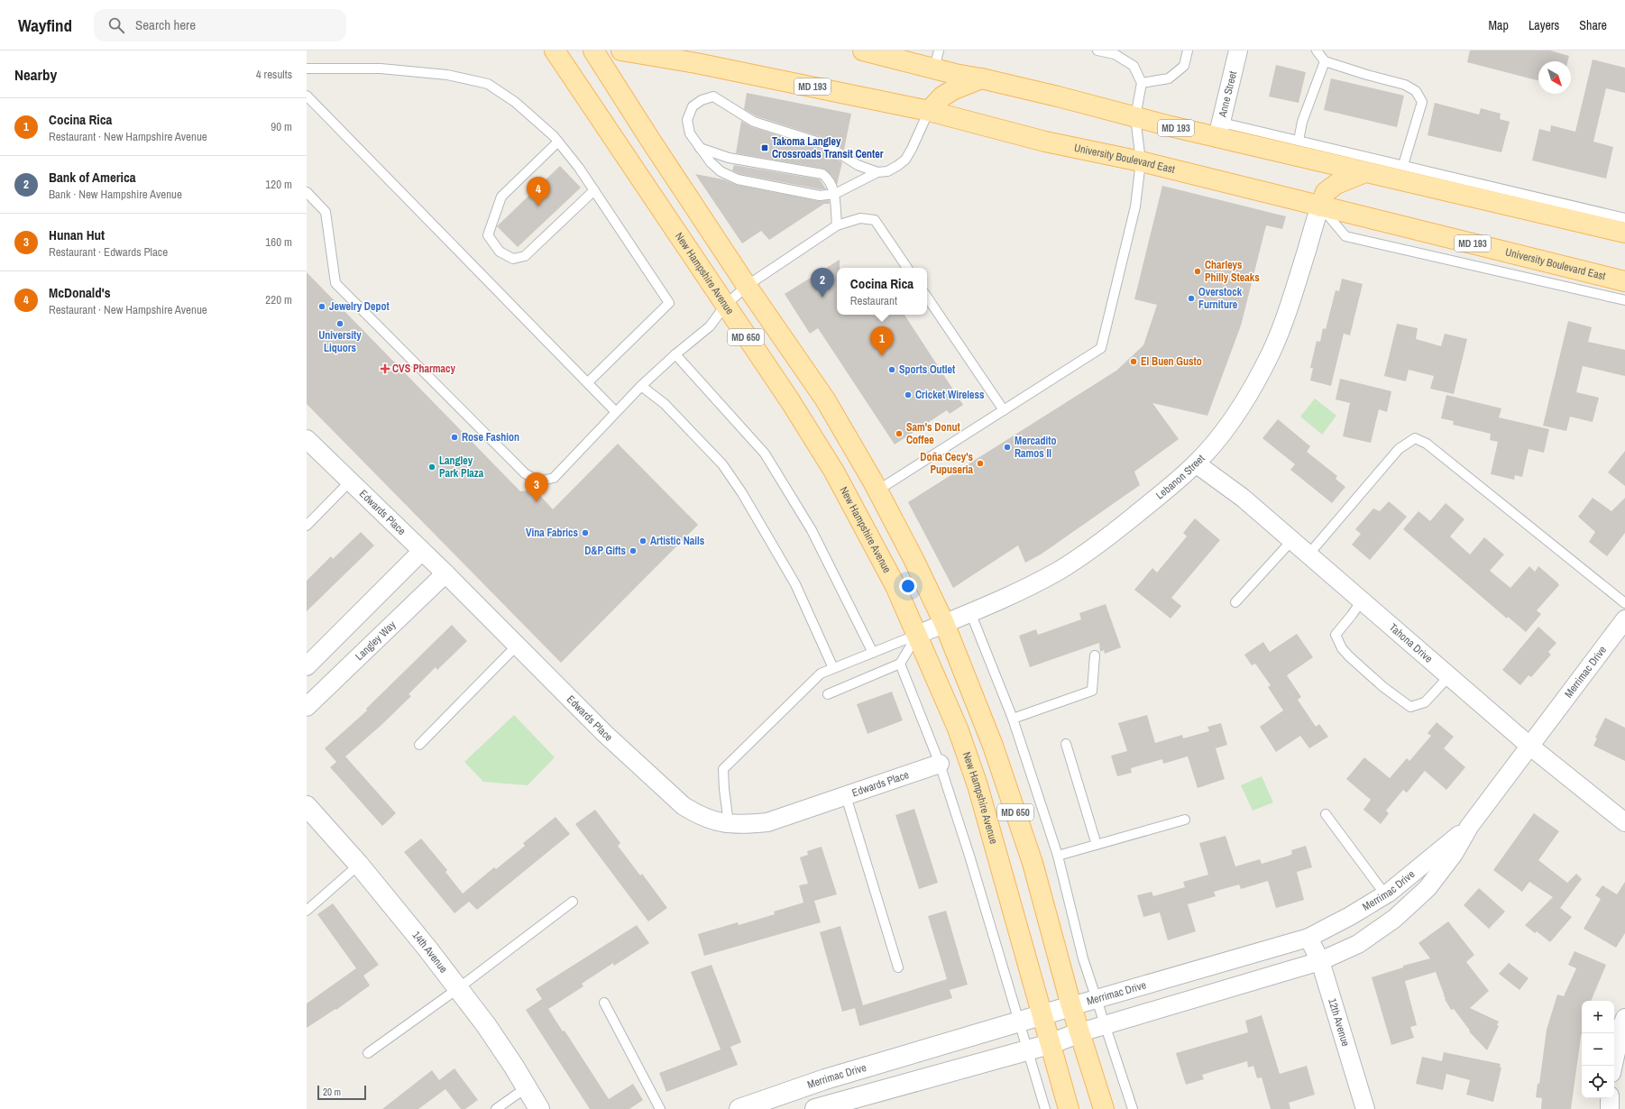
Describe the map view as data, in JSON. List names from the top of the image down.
{
  "streets": {
    "main road": [
      "MD 193",
      "University Boulevard East",
      "New Hampshire Avenue",
      "MD 650"
    ],
    "street": [
      "Anne Street",
      "Lebanon Street",
      "Edwards Place",
      "Langley Way",
      "Tahona Drive",
      "Merrimac Drive",
      "14th Avenue",
      "12th Avenue"
    ]
  },
  "crossings": [
    ["MD 193", "Anne Street"],
    ["University Boulevard East", "Lebanon Street"],
    ["New Hampshire Avenue", "Lebanon Street"],
    ["New Hampshire Avenue", "Merrimac Drive"],
    ["MD 650", "Lebanon Street"],
    ["MD 650", "Merrimac Drive"],
    ["Lebanon Street", "Tahona Drive"],
    ["Edwards Place", "Langley Way"],
    ["Tahona Drive", "Merrimac Drive"],
    ["Merrimac Drive", "12th Avenue"]
  ],
  "places": {
    "transit": ["Takoma Langley Crossroads Transit Center"],
    "other": [
      "Charleys Philly Steaks",
      "Overstock Furniture",
      "Jewelry Depot",
      "University Liquors",
      "El Buen Gusto",
      "Sports Outlet",
      "Cricket Wireless",
      "Sam's Donut Coffee",
      "Rose Fashion",
      "Mercadito Ramos II",
      "Doña Cecy's Pupuseria",
      "Langley Park Plaza",
      "Vina Fabrics",
      "Artistic Nails",
      "D&P Gifts"
    ],
    "health": ["CVS Pharmacy"]
  },
  "scale_bar": "20 m",
  "north": "bottom right",
  "page": {
    "header": "Wayfind",
    "search": "Search here",
    "nav": ["Map", "Layers", "Share"],
    "heading": ["Nearby", "4 results"],
    "list": [
      {
        "mark": "1",
        "name": "Cocina Rica",
        "note": "Restaurant · New Hampshire Avenue",
        "value": "90 m"
      },
      {
        "mark": "2",
        "name": "Bank of America",
        "note": "Bank · New Hampshire Avenue",
        "value": "120 m"
      },
      {
        "mark": "3",
        "name": "Hunan Hut",
        "note": "Restaurant · Edwards Place",
        "value": "160 m"
      },
      {
        "mark": "4",
        "name": "McDonald's",
        "note": "Restaurant · New Hampshire Avenue",
        "value": "220 m"
      }
    ],
    "pins": [
      "4",
      "2",
      "1",
      "3"
    ],
    "popup": ["Cocina Rica", "Restaurant"],
    "map_buttons": ["+", "−"],
    "scale": "20 m"
  }
}
